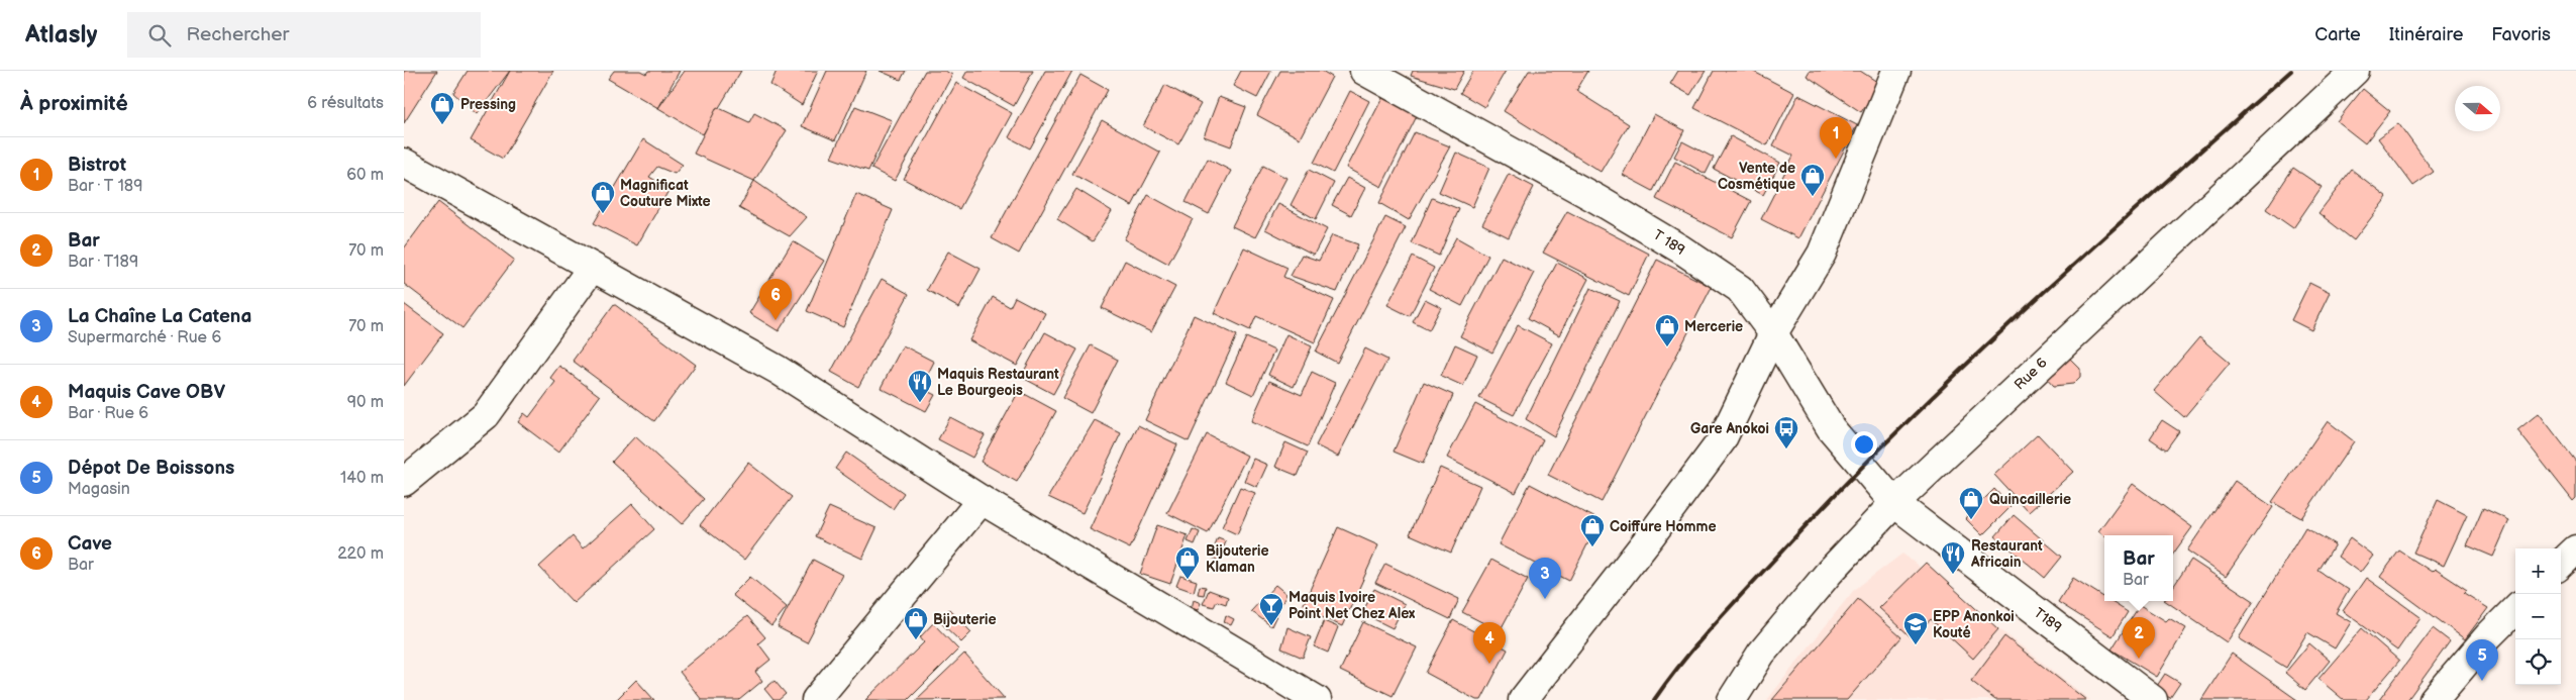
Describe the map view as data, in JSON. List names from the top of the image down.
{
  "streets": {
    "street": ["T 189", "Rue 6", "T189"]
  },
  "crossings": [
    ["T 189", "Rue 6"],
    ["T 189", "T189"],
    ["Rue 6", "T189"]
  ],
  "places": {
    "shop": [
      "Pressing",
      "Vente de Cosmétique",
      "Magnificat Couture Mixte",
      "Mercerie",
      "Quincaillerie",
      "Coiffure Homme",
      "Bijouterie Klaman",
      "Bijouterie"
    ],
    "restaurant": ["Maquis Restaurant Le Bourgeois", "Restaurant Africain"],
    "bus stop": ["Gare Anokoi"],
    "bar": ["Maquis Ivoire Point Net Chez Alex"],
    "school or university": ["EPP Anonkoi Kouté"]
  },
  "north": "right",
  "page": {
    "header": "Atlasly",
    "search": "Rechercher",
    "nav": ["Carte", "Itinéraire", "Favoris"],
    "heading": ["À proximité", "6 résultats"],
    "pins": [
      "1",
      "6",
      "3",
      "2",
      "4",
      "5"
    ],
    "list": [
      {
        "mark": "1",
        "name": "Bistrot",
        "note": "Bar · T 189",
        "value": "60 m"
      },
      {
        "mark": "2",
        "name": "Bar",
        "note": "Bar · T189",
        "value": "70 m"
      },
      {
        "mark": "3",
        "name": "La Chaîne La Catena",
        "note": "Supermarché · Rue 6",
        "value": "70 m"
      },
      {
        "mark": "4",
        "name": "Maquis Cave OBV",
        "note": "Bar · Rue 6",
        "value": "90 m"
      },
      {
        "mark": "5",
        "name": "Dépot De Boissons",
        "note": "Magasin",
        "value": "140 m"
      },
      {
        "mark": "6",
        "name": "Cave",
        "note": "Bar",
        "value": "220 m"
      }
    ],
    "popup": ["Bar", "Bar"],
    "map_buttons": ["+", "−"]
  }
}
